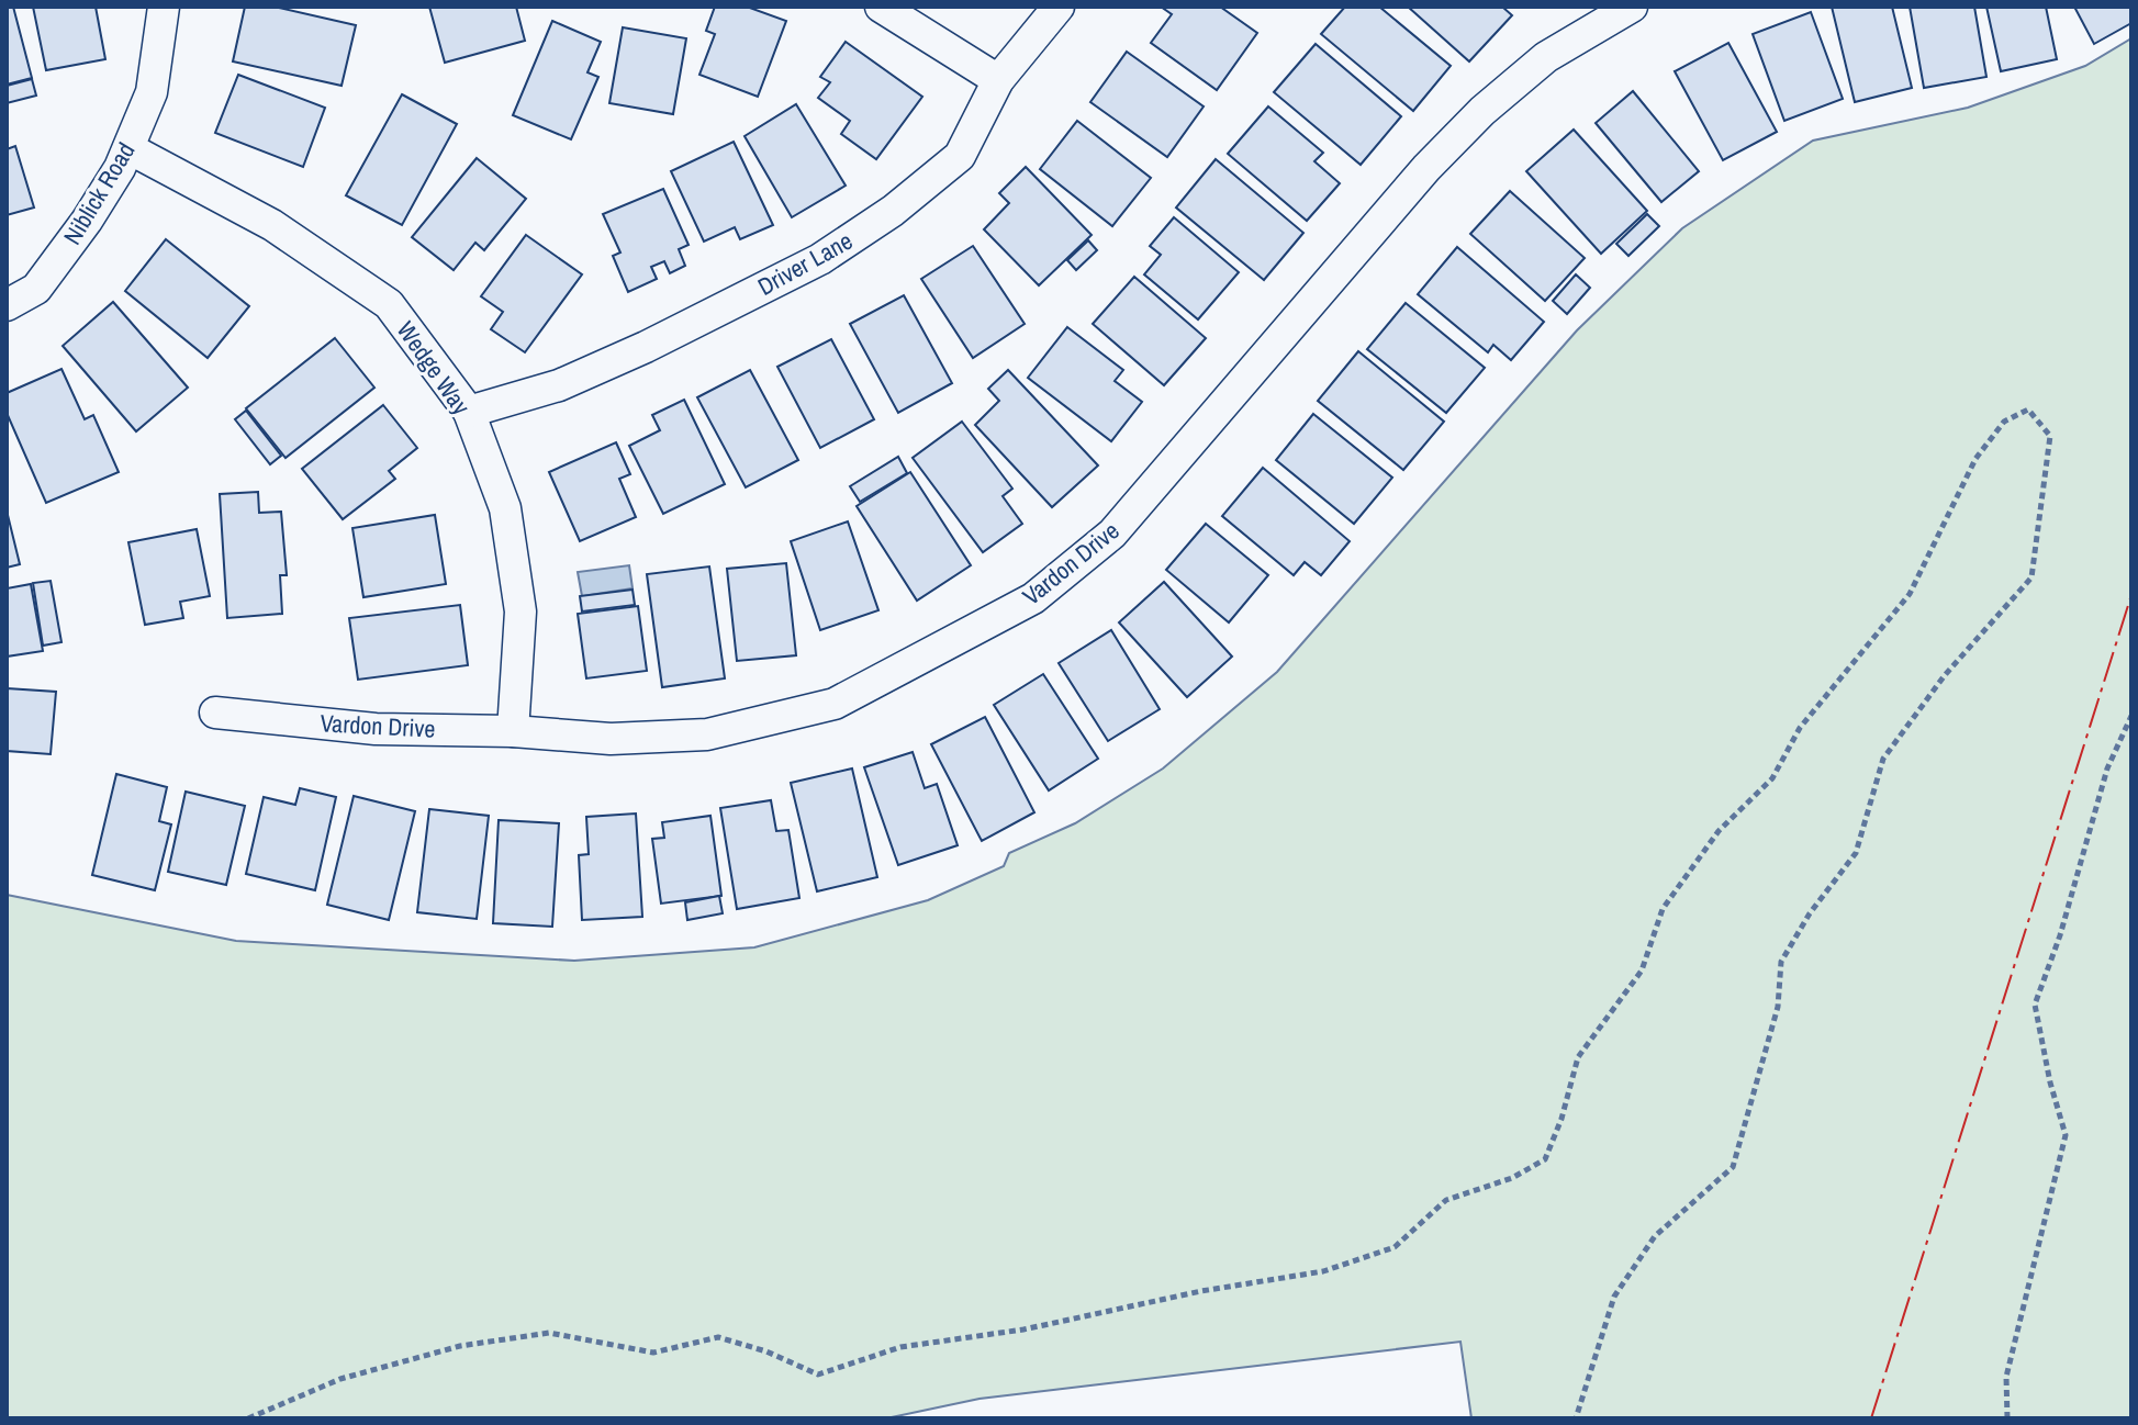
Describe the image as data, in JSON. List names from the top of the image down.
{
  "streets": {
    "street": [
      "Niblick Road",
      "Driver Lane",
      "Wedge Way",
      "Vardon Drive"
    ]
  },
  "crossings": [
    ["Niblick Road", "Wedge Way"],
    ["Driver Lane", "Wedge Way"],
    ["Wedge Way", "Vardon Drive"]
  ]
}
